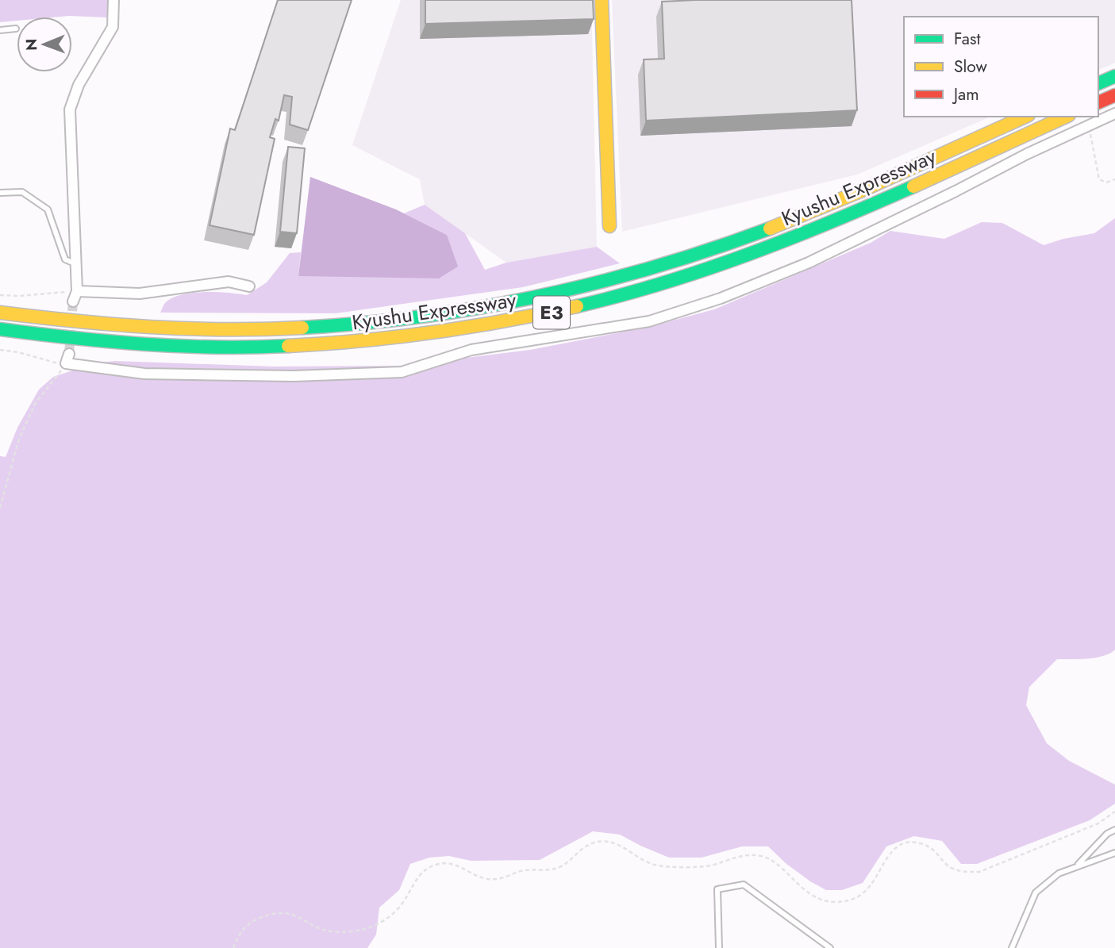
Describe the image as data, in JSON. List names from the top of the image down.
{
  "streets": {
    "main road": ["Kyushu Expressway", "E3"]
  },
  "legend": ["Fast", "Slow", "Jam"],
  "north": "left"
}
